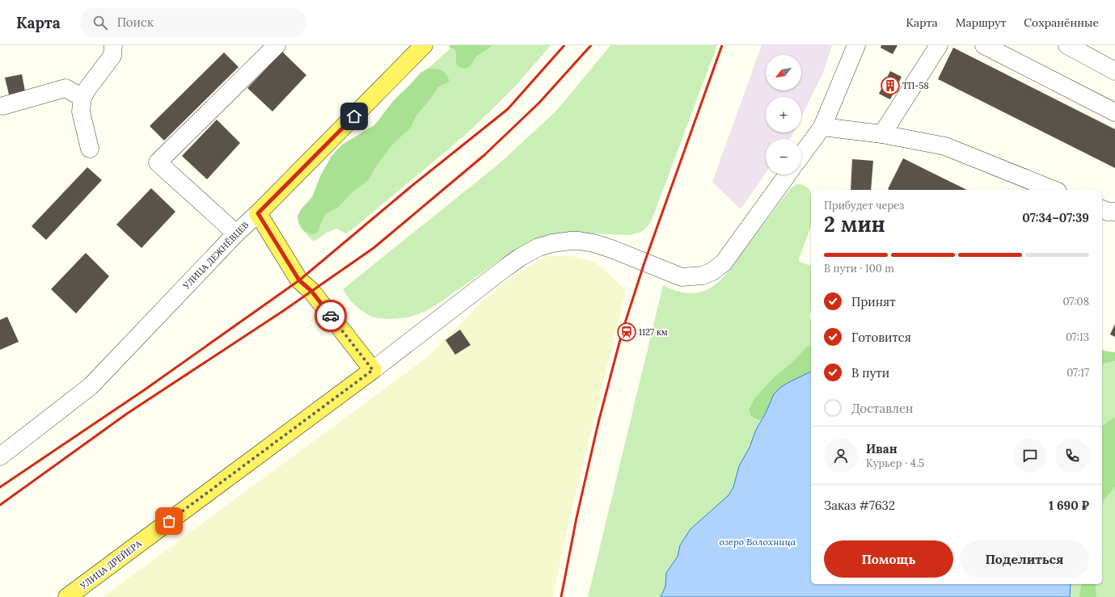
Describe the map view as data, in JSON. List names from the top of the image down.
{
  "streets": {
    "main road": ["УЛИЦА ДЕЖНЁВЦЕВ", "УЛИЦА ДРЕЙЕРА"]
  },
  "water": ["озеро Волохница"],
  "places": {
    "building": ["ТП-58"],
    "station": ["1127 км"]
  },
  "north": "bottom left",
  "page": {
    "header": "Карта",
    "search": "Поиск",
    "nav": ["Карта", "Маршрут", "Сохранённые"],
    "map_buttons": ["+", "−"],
    "heading": ["2 мин", "Прибудет через", "07:34–07:39"],
    "panel": [
      "Иван",
      "Курьер · 4.5",
      "Заказ #7632",
      "1 690 ₽"
    ],
    "bar": "В пути · 100 m",
    "list": [
      ["Принят", "07:08"],
      ["Готовится", "07:13"],
      ["В пути", "07:17"],
      "Доставлен"
    ],
    "buttons": ["Помощь", "Поделиться"]
  }
}
